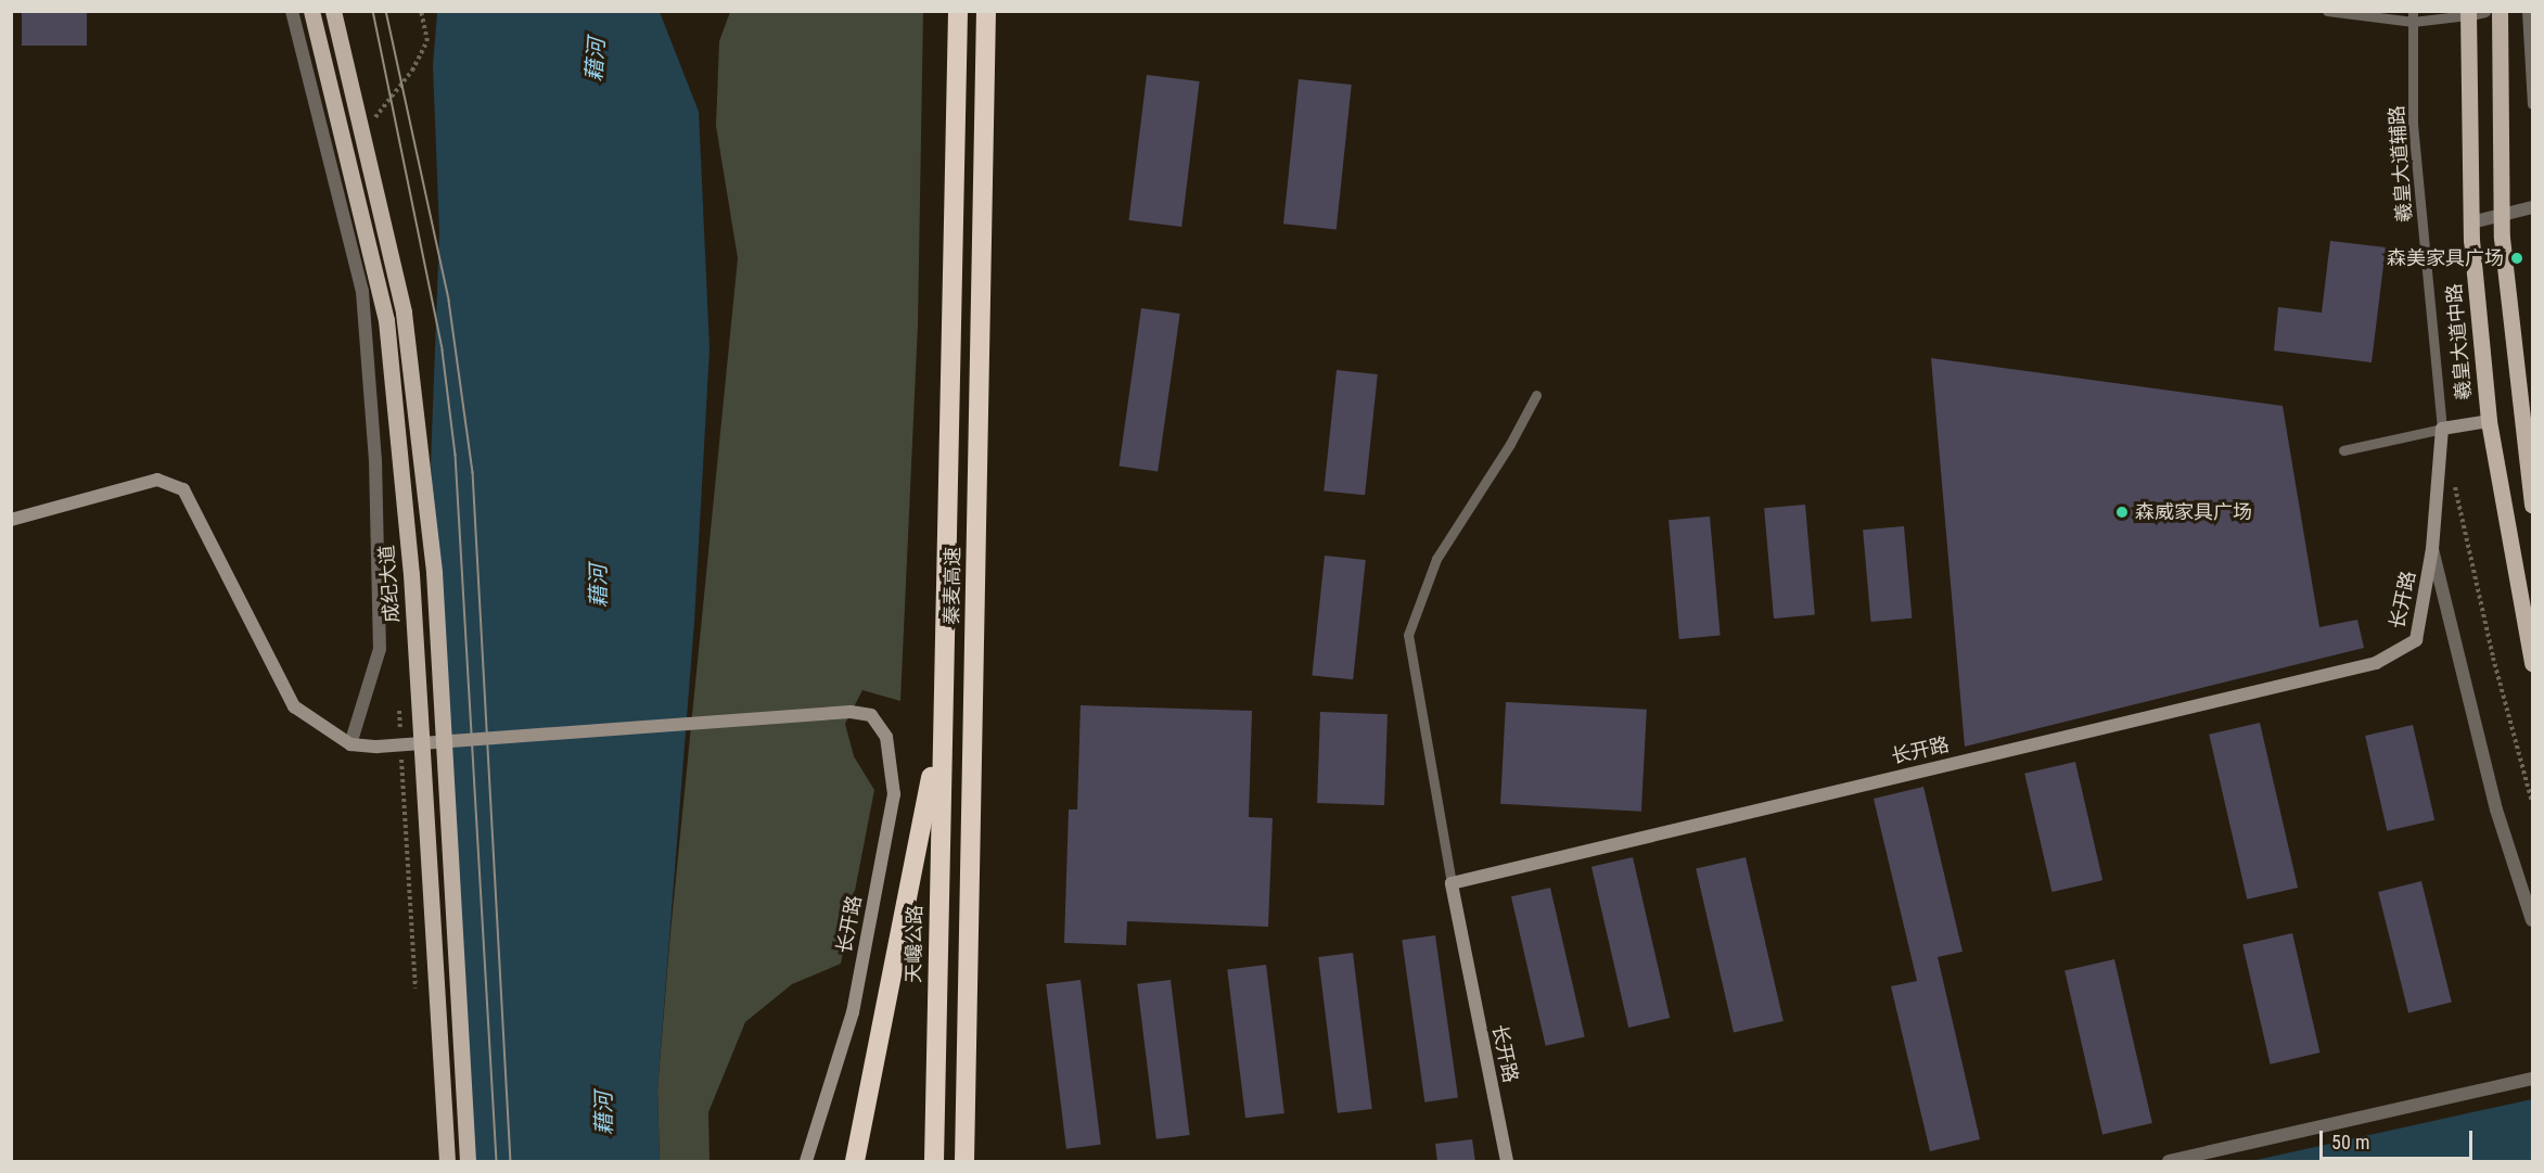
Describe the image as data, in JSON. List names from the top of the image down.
{
  "streets": {
    "highway": ["秦麦高速", "天巉公路"],
    "main road": ["羲皇大道中路", "成纪大道"],
    "street": ["长开路"],
    "lane": ["羲皇大道辅路"]
  },
  "crossings": [
    ["羲皇大道辅路", "长开路"],
    ["秦麦高速", "天巉公路"]
  ],
  "water": ["藉河"],
  "places": ["森美家具广场", "森威家具广场"],
  "scale_bar": "50 m"
}
